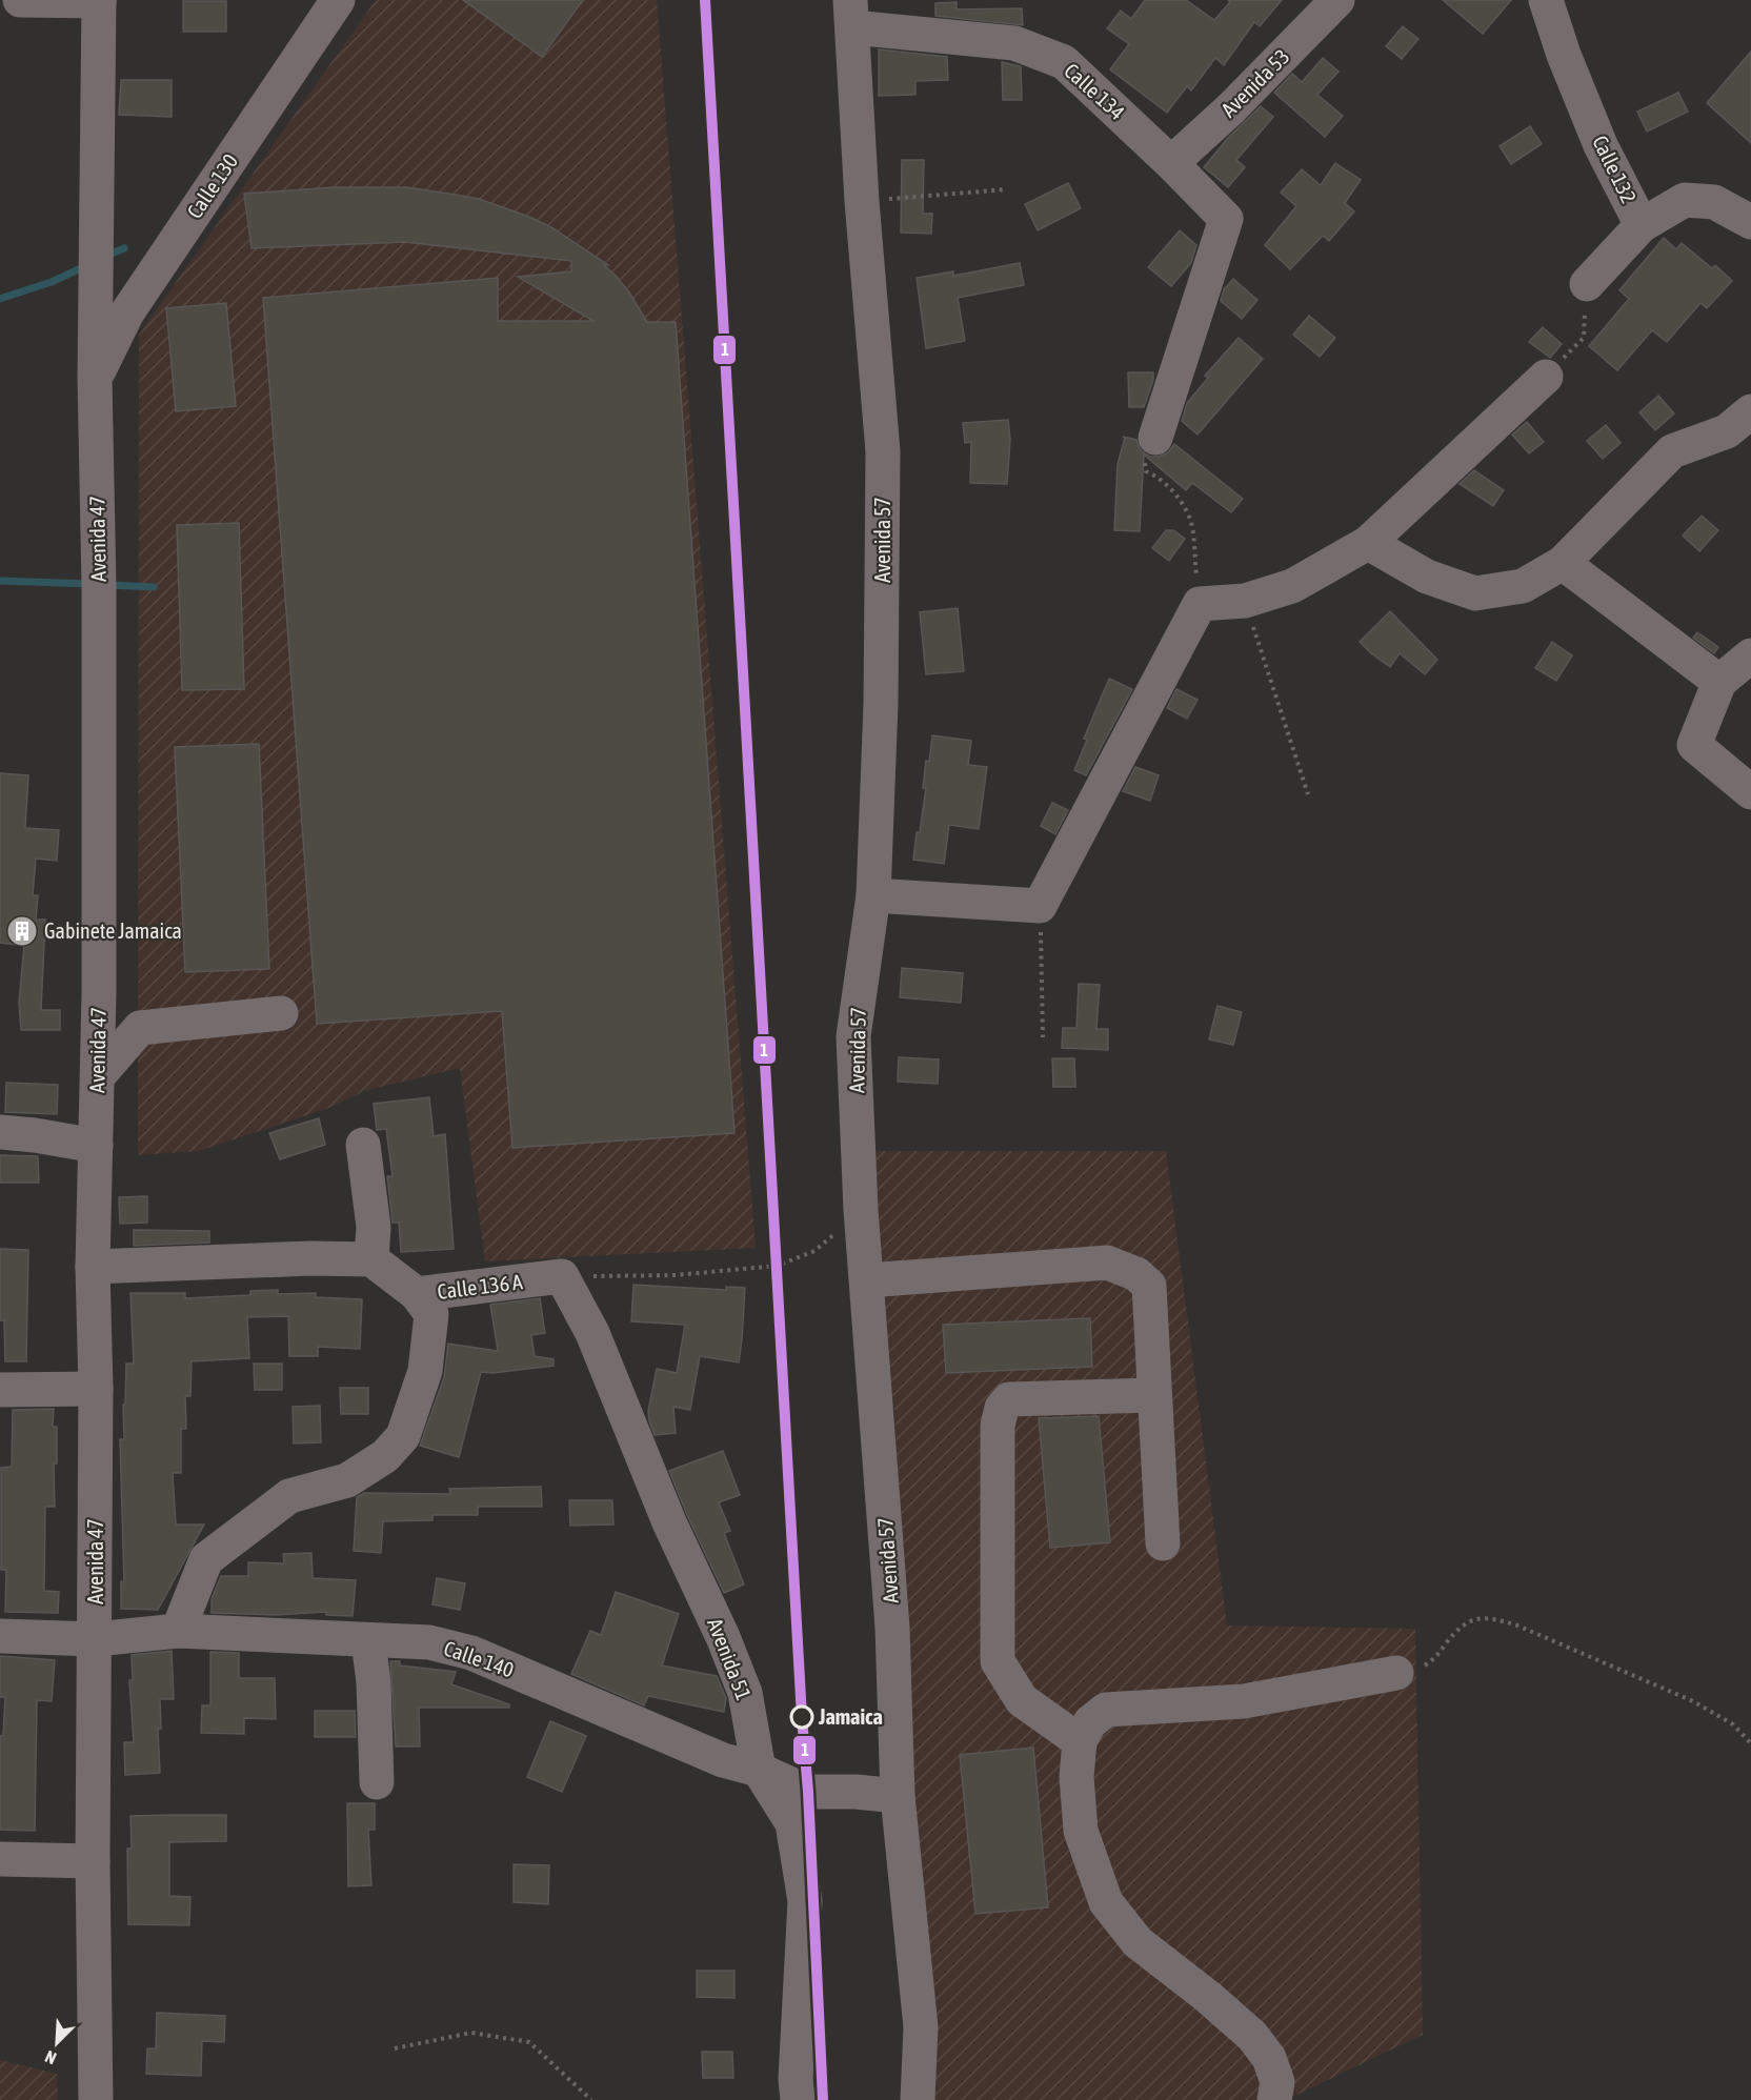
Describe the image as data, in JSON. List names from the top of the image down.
{
  "streets": {
    "main road": ["Calle 130", "Avenida 47"],
    "street": [
      "Avenida 53",
      "Calle 134",
      "Calle 132",
      "Avenida 57",
      "Calle 136 A",
      "Calle 140",
      "Avenida 51"
    ]
  },
  "crossings": [
    ["Avenida 53", "Calle 134"],
    ["Calle 134", "Avenida 57"],
    ["Calle 130", "Avenida 47"],
    ["Avenida 47", "Calle 140"],
    ["Avenida 57", "Calle 140"],
    ["Calle 136 A", "Avenida 51"],
    ["Calle 140", "Avenida 51"]
  ],
  "places": {
    "building": ["Gabinete Jamaica"],
    "other": ["Jamaica"]
  },
  "lines": ["transit line 1"],
  "north": "bottom left"
}
